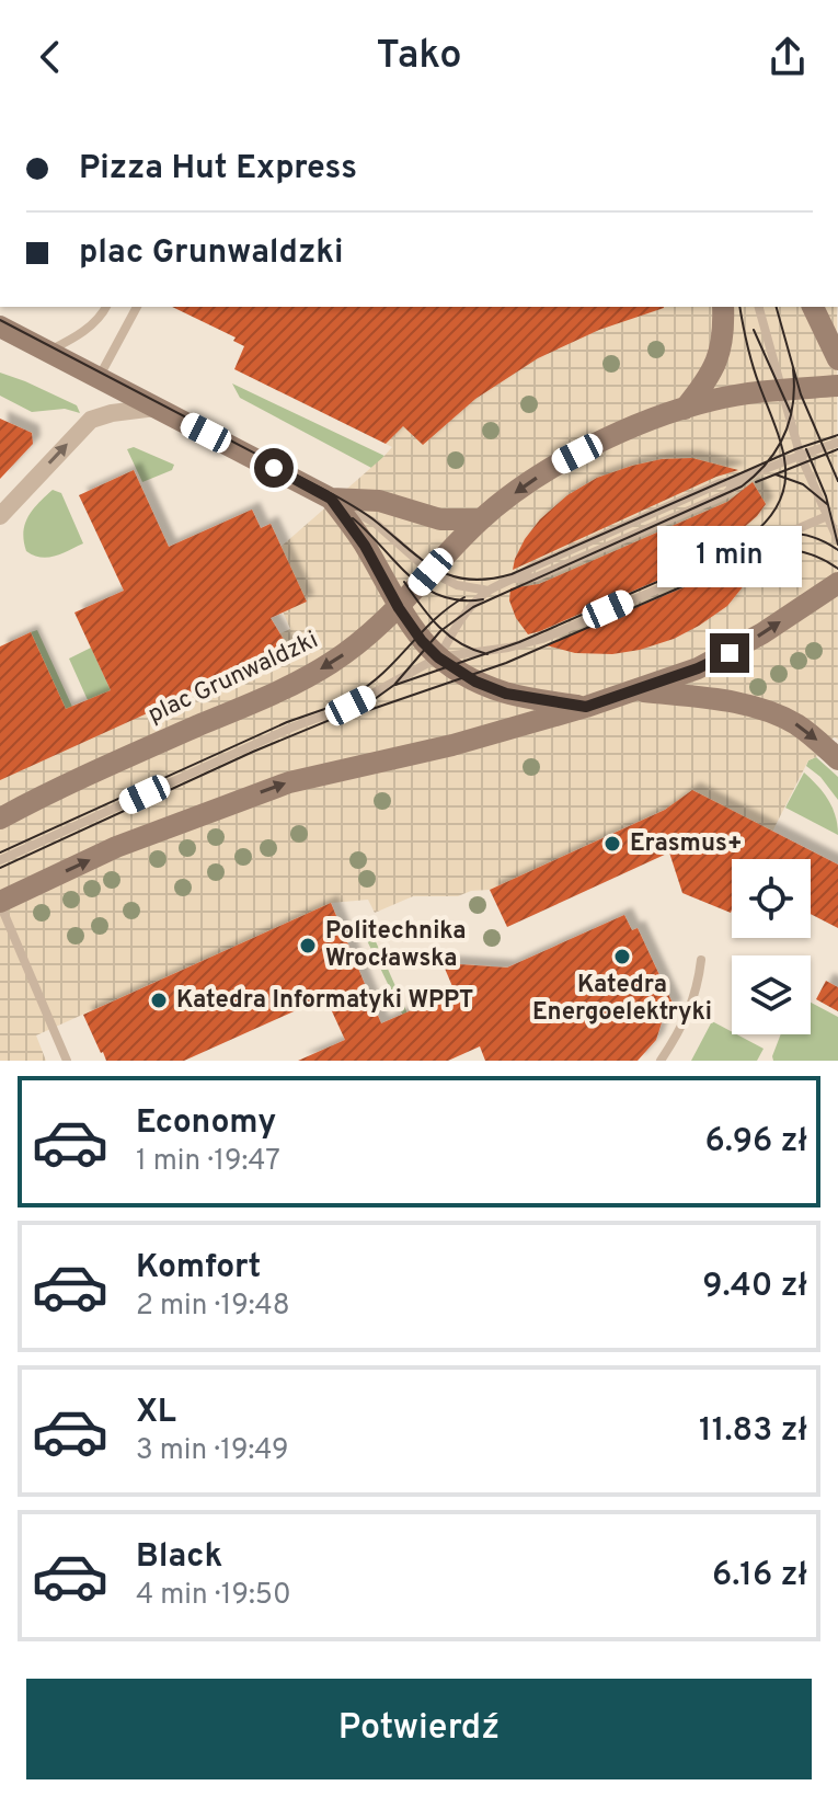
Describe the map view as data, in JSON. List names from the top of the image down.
{
  "streets": {
    "main road": ["plac Grunwaldzki"]
  },
  "places": [
    "Erasmus+",
    "Politechnika Wrocławska",
    "Katedra Energoelektryki",
    "Katedra Informatyki WPPT"
  ],
  "page": {
    "header": "Tako",
    "banner": ["Pizza Hut Express", "plac Grunwaldzki"],
    "bubble": "1 min",
    "list": [
      {
        "name": "Economy",
        "note": "1 min · 19:47",
        "value": "6.96 zł"
      },
      {
        "name": "Komfort",
        "note": "2 min · 19:48",
        "value": "9.40 zł"
      },
      {
        "name": "XL",
        "note": "3 min · 19:49",
        "value": "11.83 zł"
      },
      {
        "name": "Black",
        "note": "4 min · 19:50",
        "value": "6.16 zł"
      }
    ],
    "buttons": "Potwierdź"
  }
}
